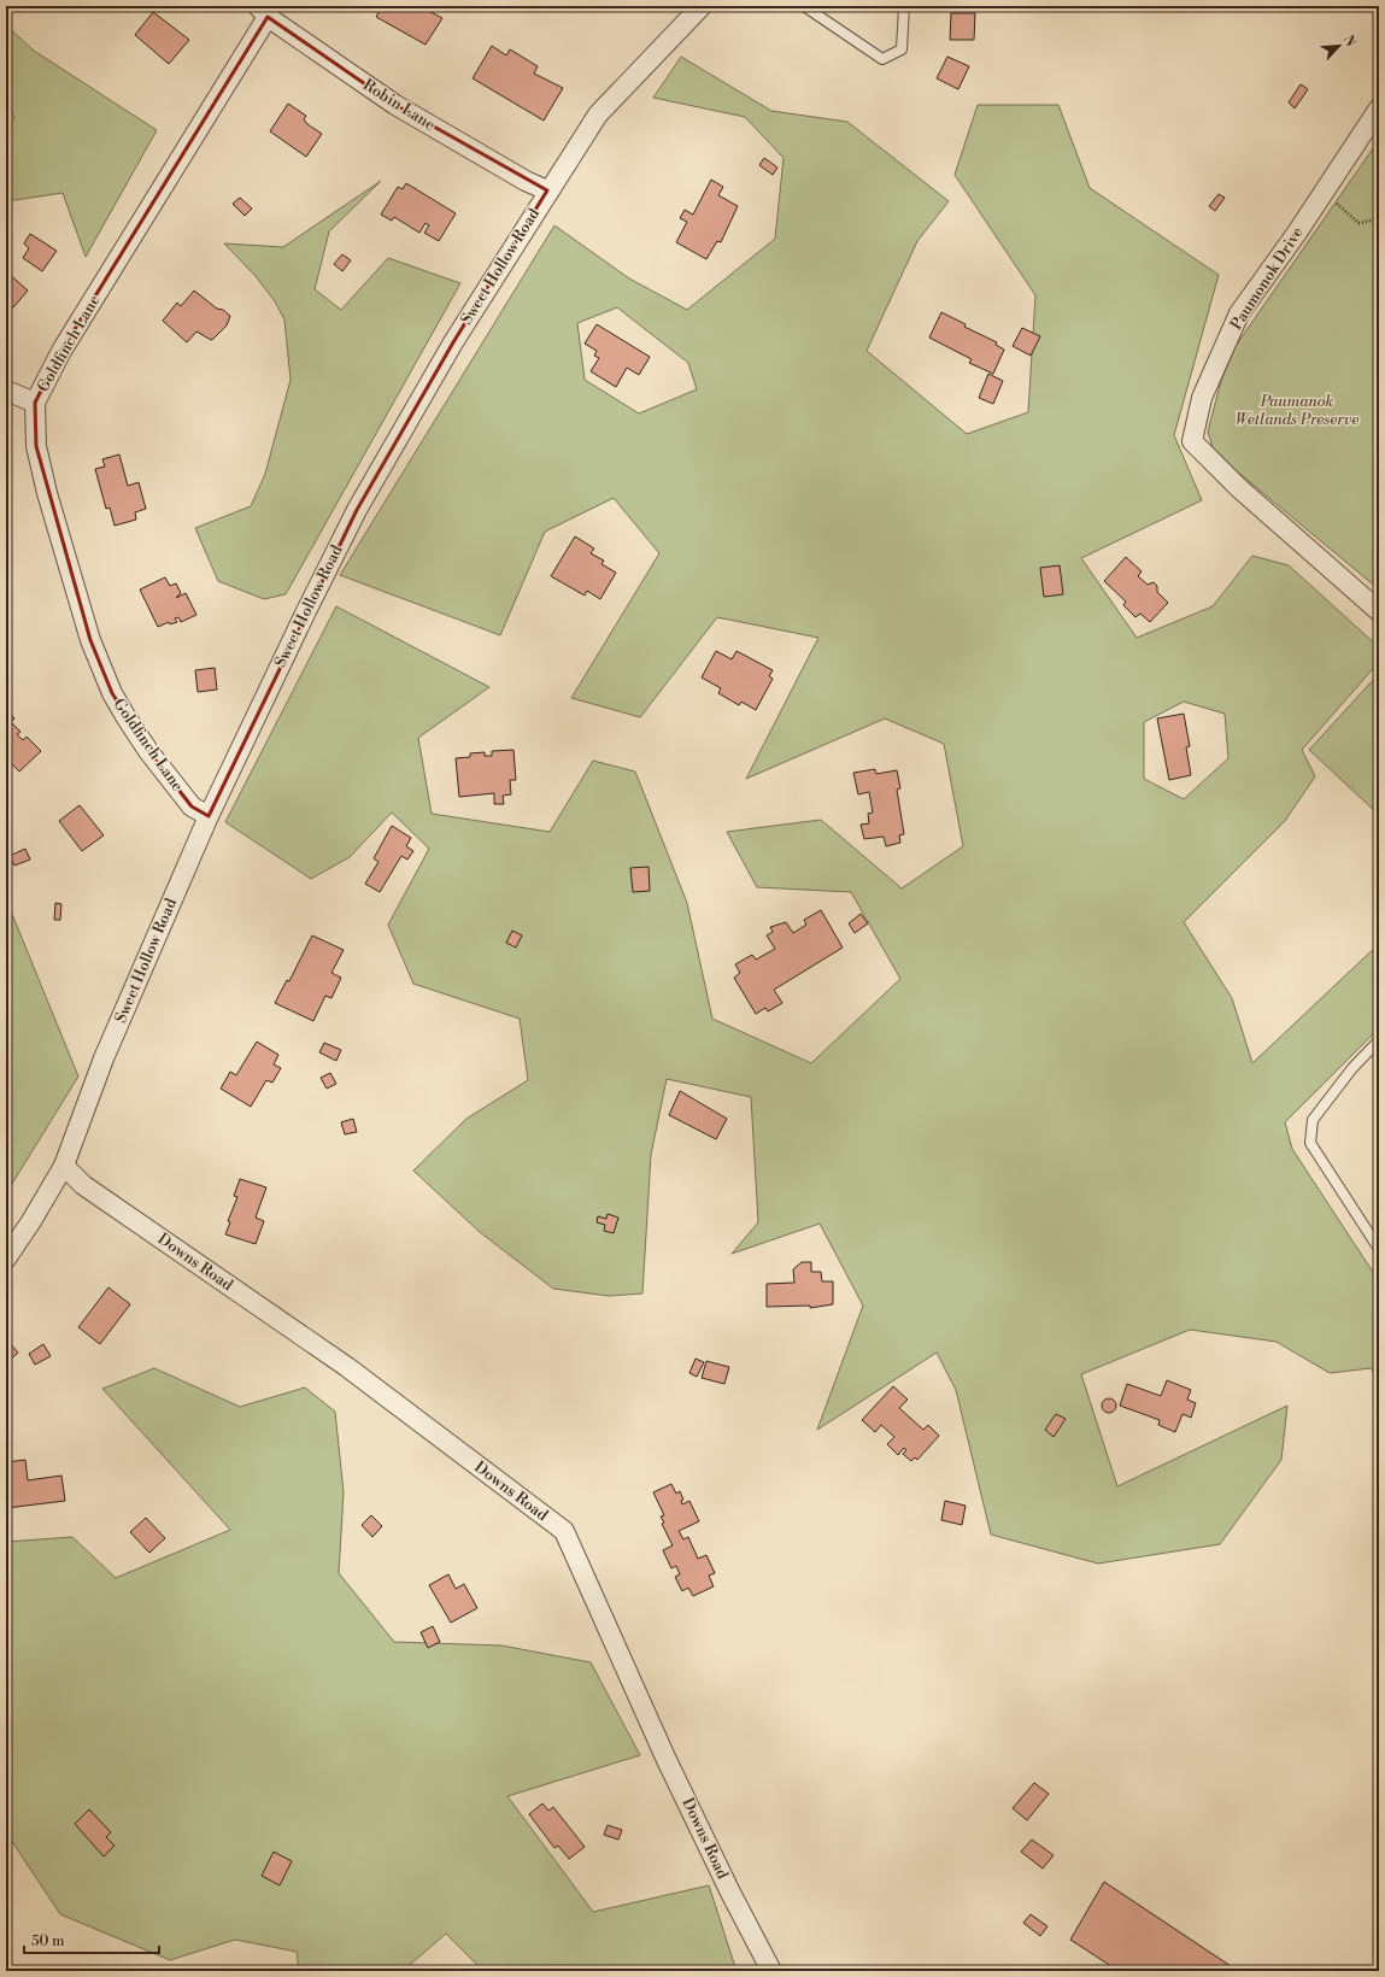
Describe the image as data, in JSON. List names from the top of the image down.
{
  "streets": {
    "street": [
      "Robin Lane",
      "Sweet Hollow Road",
      "Paumonok Drive",
      "Goldfinch Lane",
      "Downs Road"
    ]
  },
  "crossings": [
    ["Robin Lane", "Sweet Hollow Road"],
    ["Robin Lane", "Goldfinch Lane"],
    ["Sweet Hollow Road", "Goldfinch Lane"],
    ["Sweet Hollow Road", "Downs Road"]
  ],
  "parks": ["Paumanok Wetlands Preserve"],
  "scale_bar": "50 m",
  "north": "top right"
}
